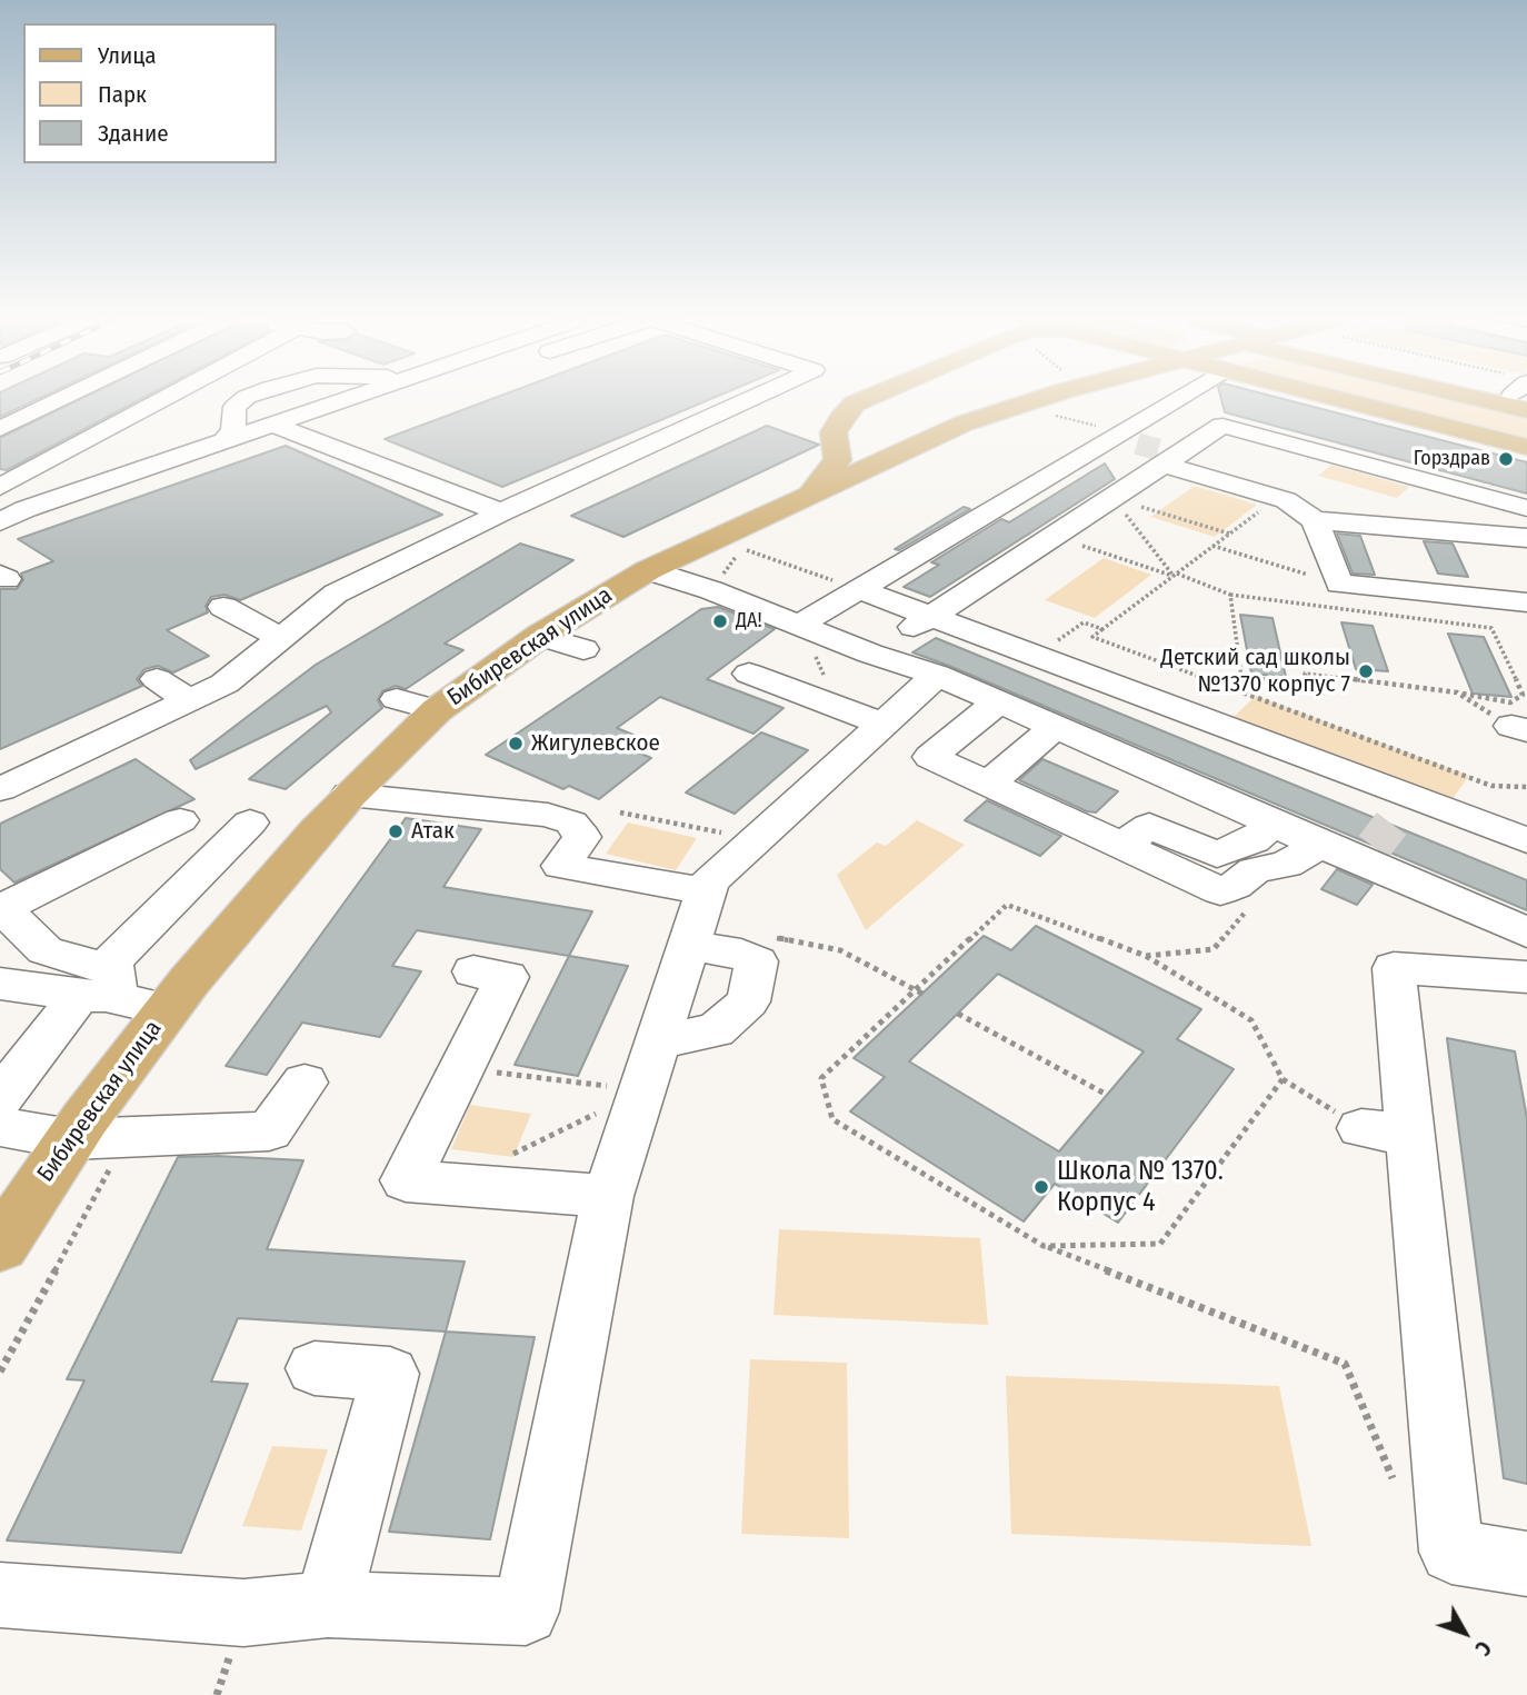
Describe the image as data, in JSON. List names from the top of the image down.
{
  "streets": {
    "main road": ["Бибиревская улица"]
  },
  "places": [
    "Горздрав",
    "ДА!",
    "Детский сад школы №1370 корпус 7",
    "Жигулевское",
    "Атак",
    "Школа № 1370. Корпус 4"
  ],
  "legend": ["Улица", "Парк", "Здание"],
  "north": "bottom right"
}
